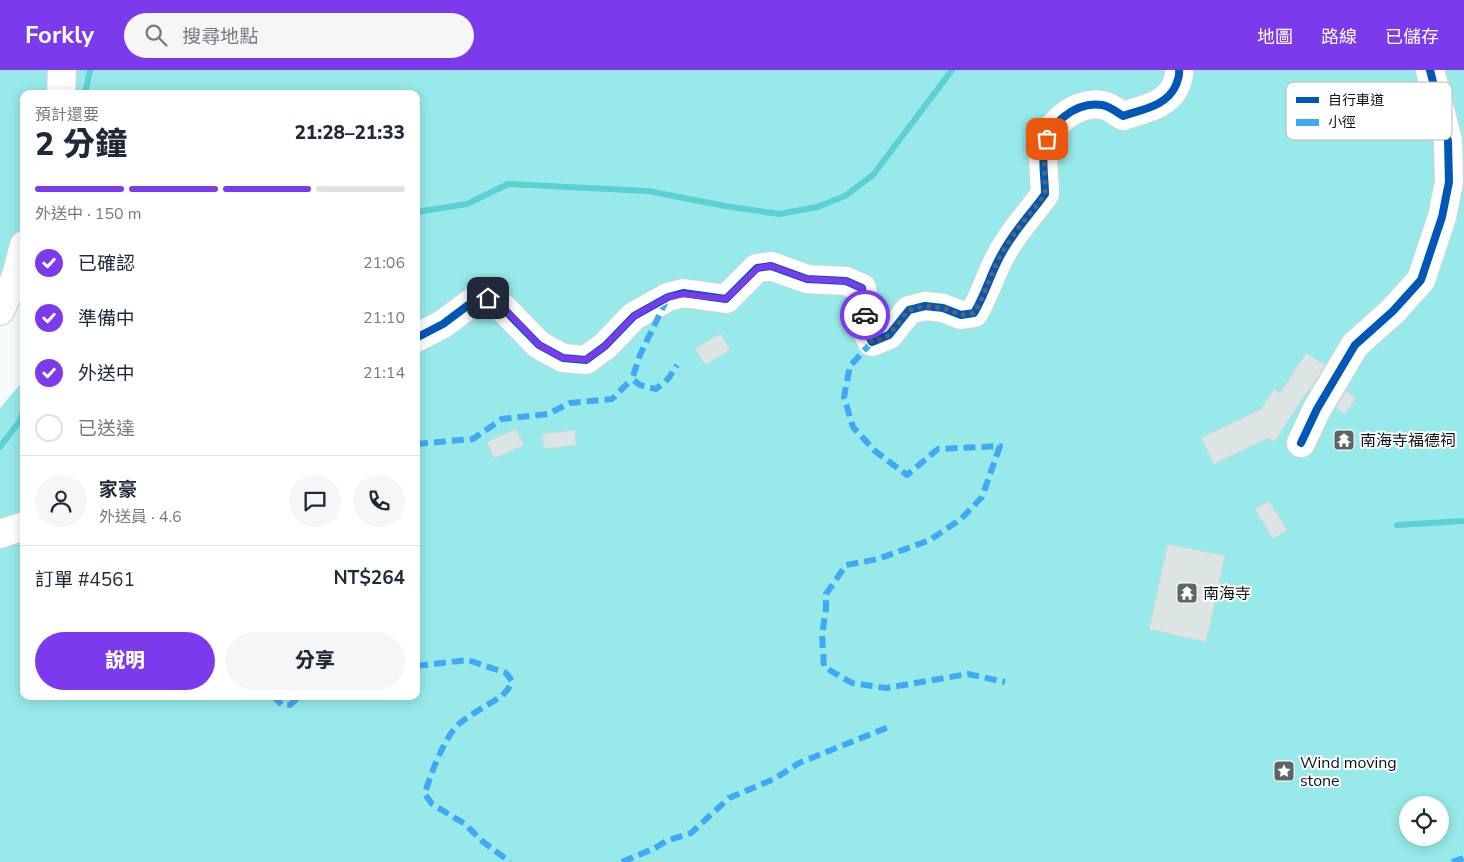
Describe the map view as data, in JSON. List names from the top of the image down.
{
  "places": {
    "temple": ["南海寺福德祠", "南海寺"],
    "place": ["Wind moving stone"]
  },
  "legend": ["自行車道", "小徑"],
  "page": {
    "header": "Forkly",
    "search": "搜尋地點",
    "nav": ["地圖", "路線", "已儲存"],
    "heading": ["2 分鐘", "預計還要", "21:28–21:33"],
    "panel": [
      "家豪",
      "外送員 · 4.6",
      "訂單 #4561",
      "NT$264"
    ],
    "bar": "外送中 · 150 m",
    "list": [
      ["已確認", "21:06"],
      ["準備中", "21:10"],
      ["外送中", "21:14"],
      "已送達"
    ],
    "buttons": ["說明", "分享"]
  }
}
